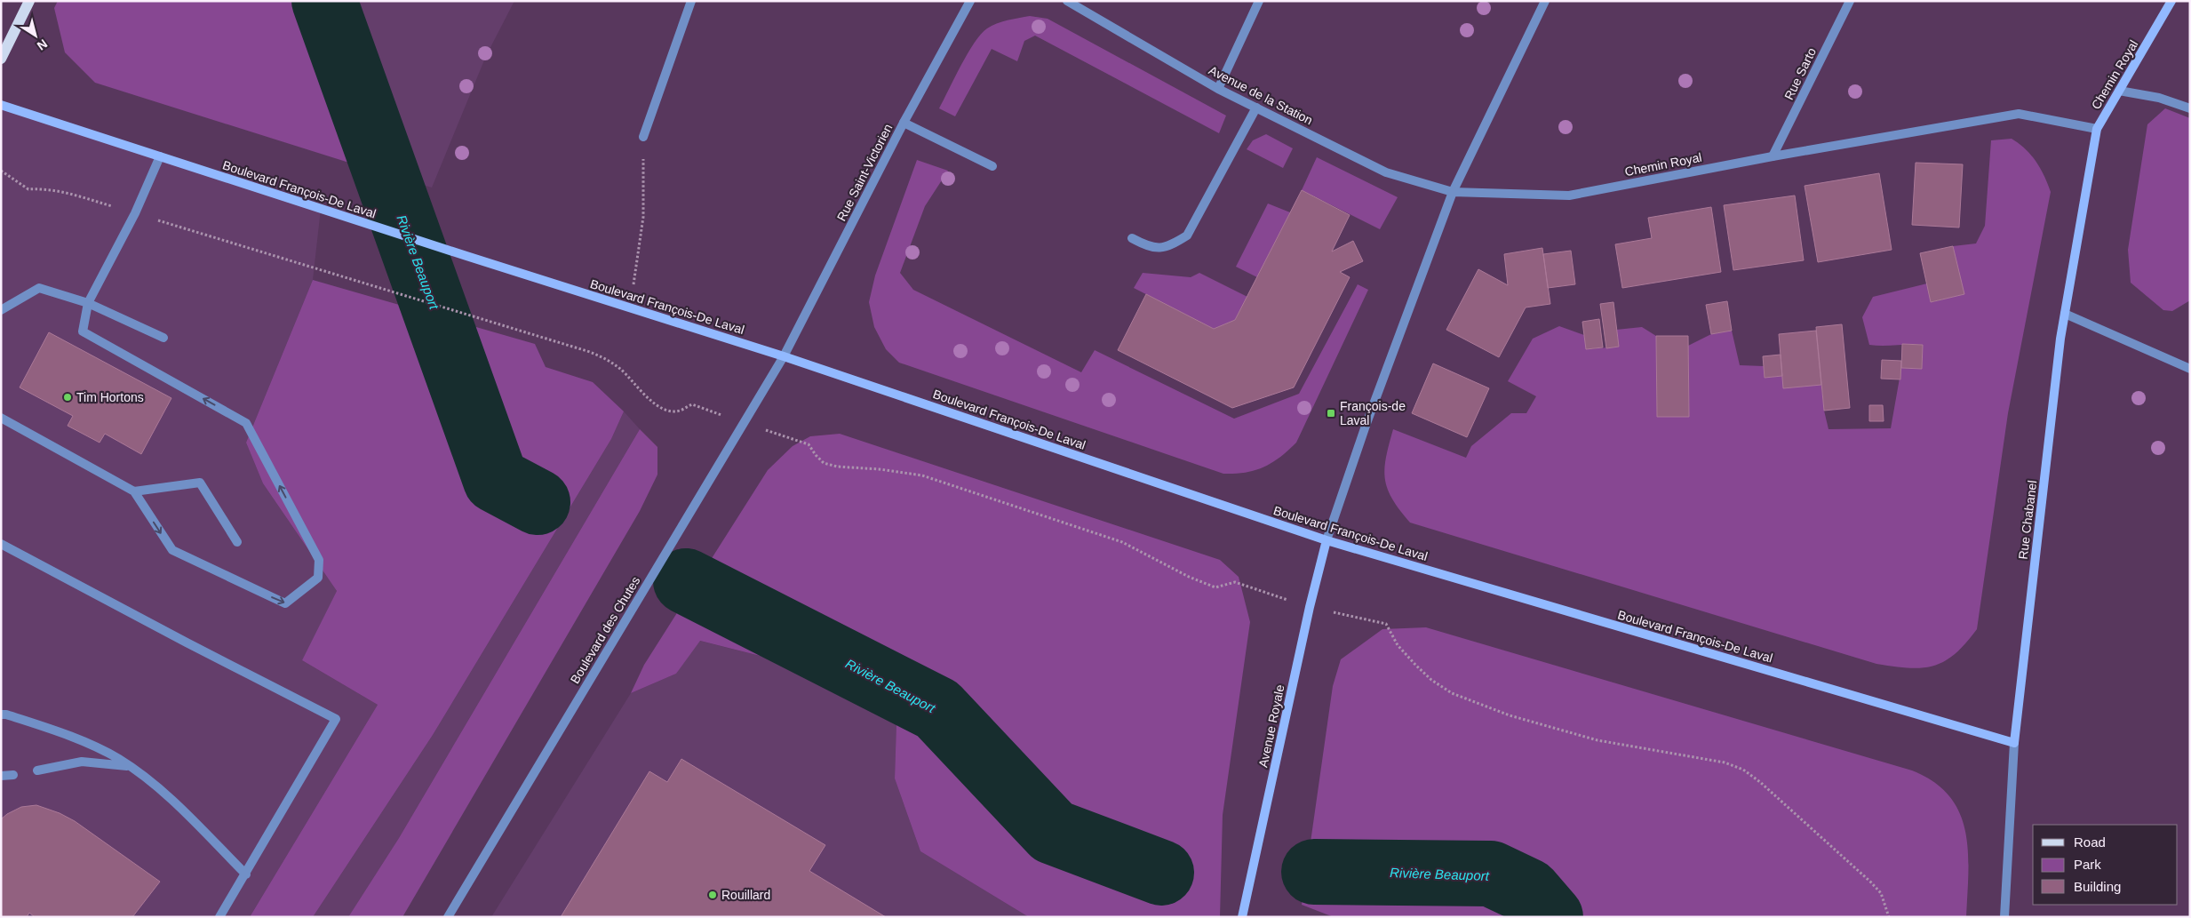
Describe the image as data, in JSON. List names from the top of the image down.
{
  "streets": {
    "main road": [
      "Chemin Royal",
      "Boulevard François-De Laval",
      "Rue Chabanel",
      "Avenue Royale"
    ],
    "street": [
      "Rue Sarto",
      "Avenue de la Station",
      "Rue Saint-Victorien",
      "Boulevard des Chutes"
    ]
  },
  "crossings": [
    ["Rue Sarto", "Chemin Royal"],
    ["Chemin Royal", "Avenue de la Station"],
    ["Chemin Royal", "Rue Chabanel"],
    ["Rue Saint-Victorien", "Boulevard François-De Laval"],
    ["Rue Saint-Victorien", "Boulevard des Chutes"],
    ["Boulevard François-De Laval", "Rue Chabanel"],
    ["Boulevard François-De Laval", "Boulevard des Chutes"],
    ["Boulevard François-De Laval", "Avenue Royale"]
  ],
  "water": ["Rivière Beauport"],
  "places": {
    "other": ["Tim Hortons", "Rouillard"],
    "transit": ["François-de Laval"]
  },
  "legend": ["Road", "Park", "Building"],
  "north": "bottom right"
}
